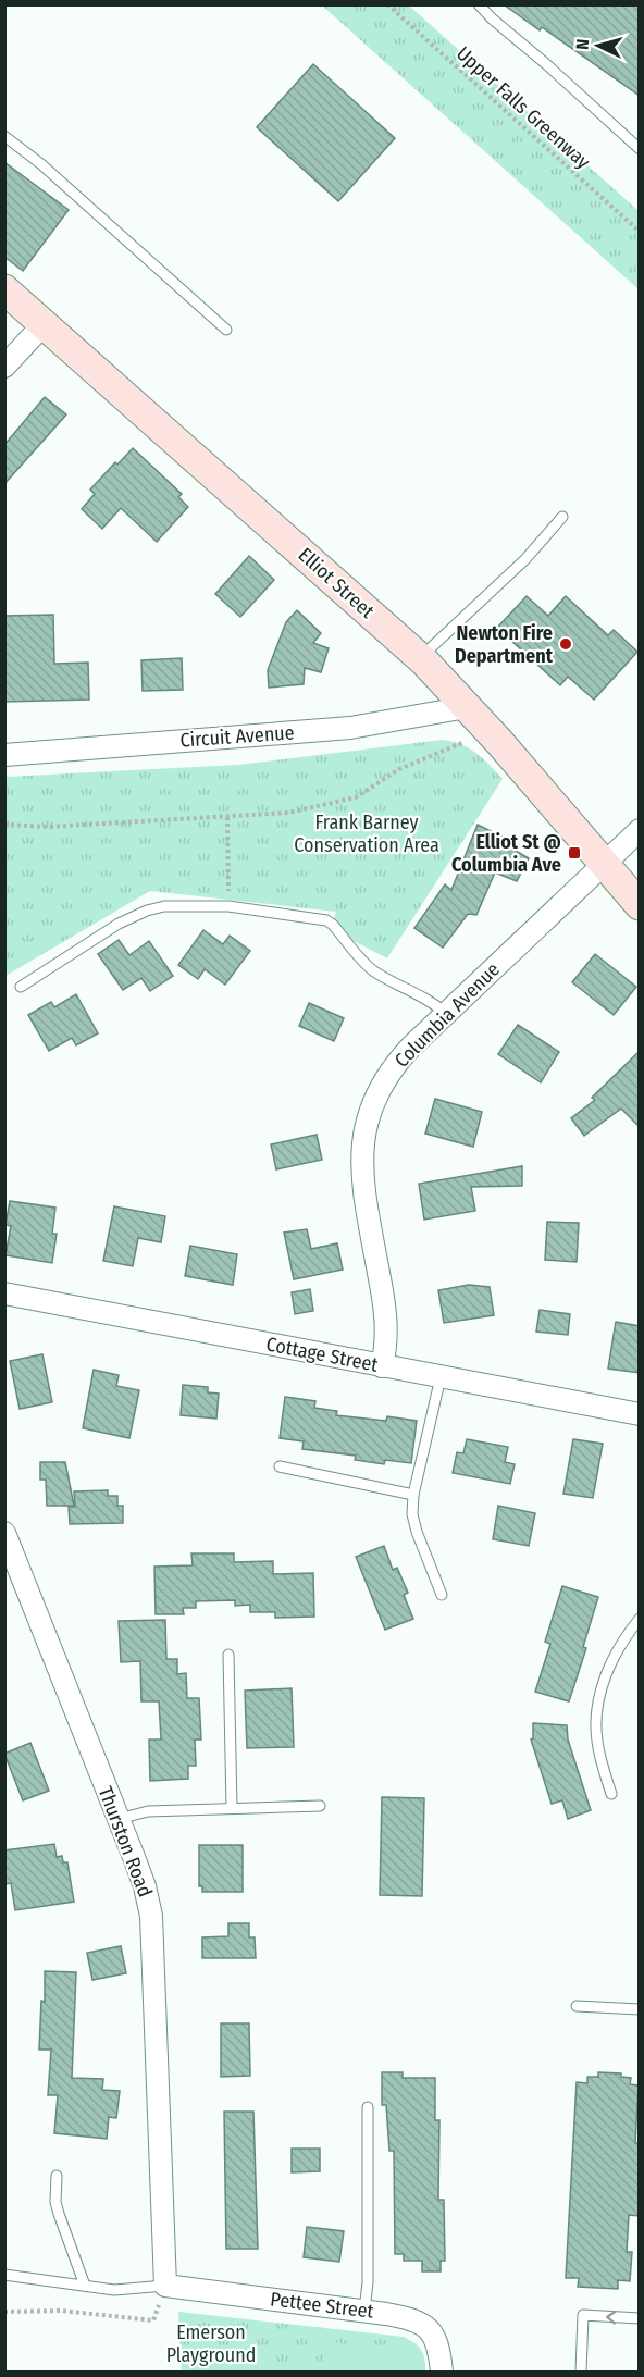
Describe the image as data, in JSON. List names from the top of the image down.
{
  "streets": {
    "street": [
      "Elliot Street",
      "Circuit Avenue",
      "Columbia Avenue",
      "Cottage Street",
      "Thurston Road",
      "Pettee Street"
    ],
    "path": ["Upper Falls Greenway"]
  },
  "crossings": [
    ["Elliot Street", "Circuit Avenue"],
    ["Elliot Street", "Columbia Avenue"],
    ["Columbia Avenue", "Cottage Street"],
    ["Thurston Road", "Pettee Street"]
  ],
  "parks": ["Frank Barney Conservation Area", "Emerson Playground"],
  "places": {
    "other": ["Newton Fire Department"],
    "transit": ["Elliot St @ Columbia Ave"]
  },
  "north": "left"
}
